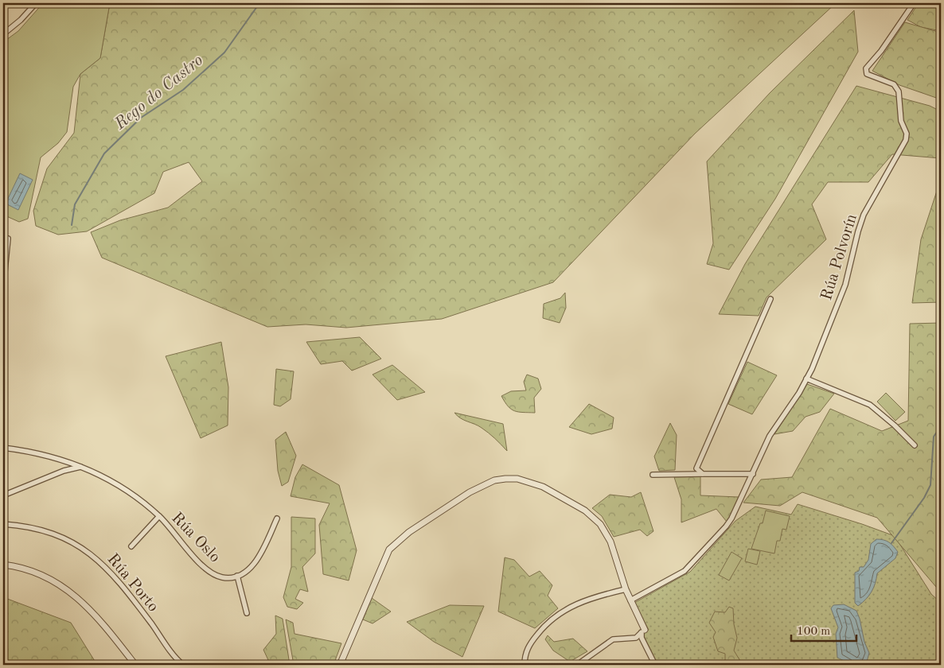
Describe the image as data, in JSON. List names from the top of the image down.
{
  "streets": {
    "street": ["Rúa Polvorín", "Rúa Oslo", "Rúa Porto"]
  },
  "water": ["Rego do Castro"],
  "scale_bar": "100 m"
}
